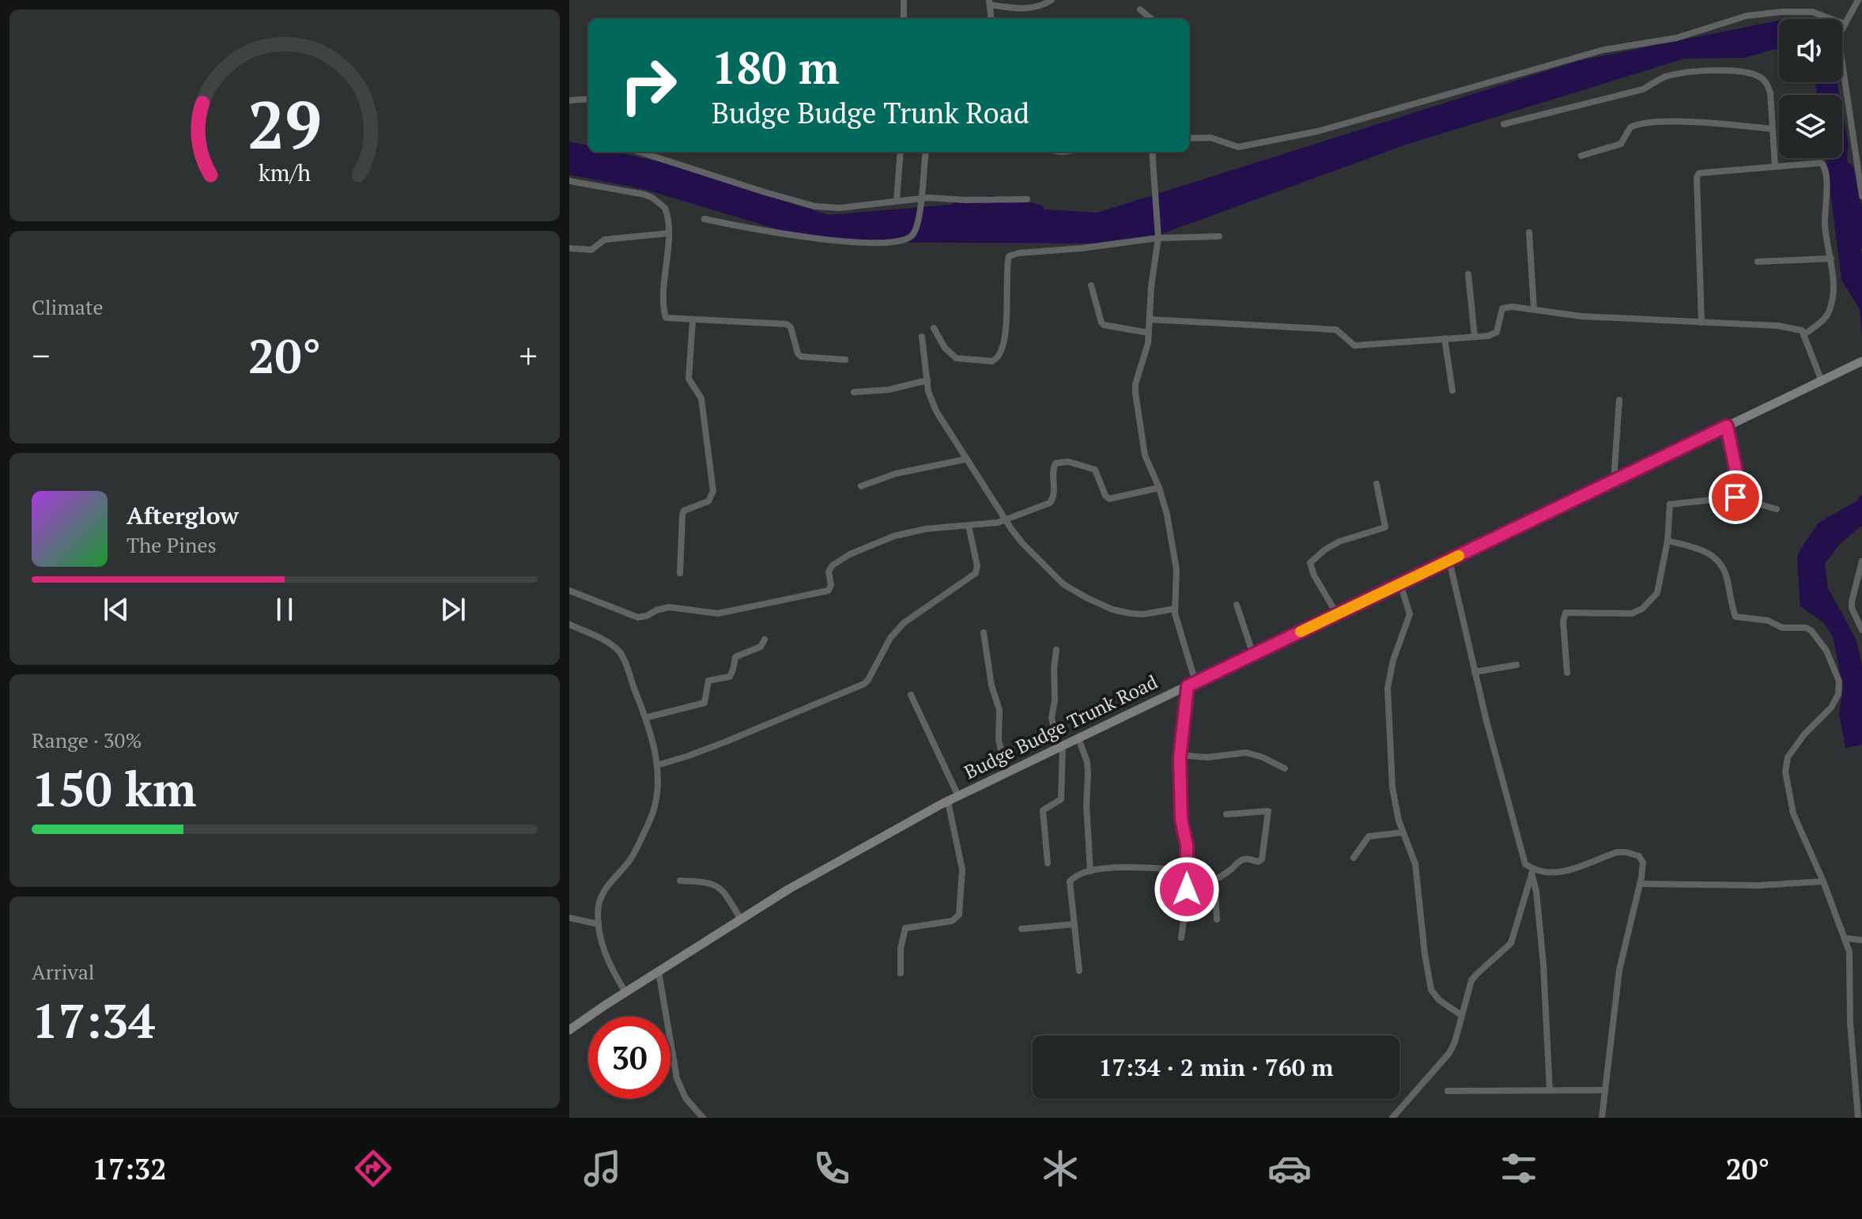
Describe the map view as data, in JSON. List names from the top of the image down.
{
  "streets": {
    "main road": ["Budge Budge Trunk Road"]
  },
  "page": {
    "turn": ["180 m", "Budge Budge Trunk Road"],
    "tile": [
      "Climate",
      ["Range · 30%", "150 km"],
      ["Arrival", "17:34"]
    ],
    "heat": ["−", "20°", "+"],
    "song": ["Afterglow", "The Pines"],
    "limit": "30",
    "trip": "17:34 · 2 min · 760 m",
    "tabs": ["17:32", "20°"],
    "gauge": ["29", "km/h"]
  }
}
